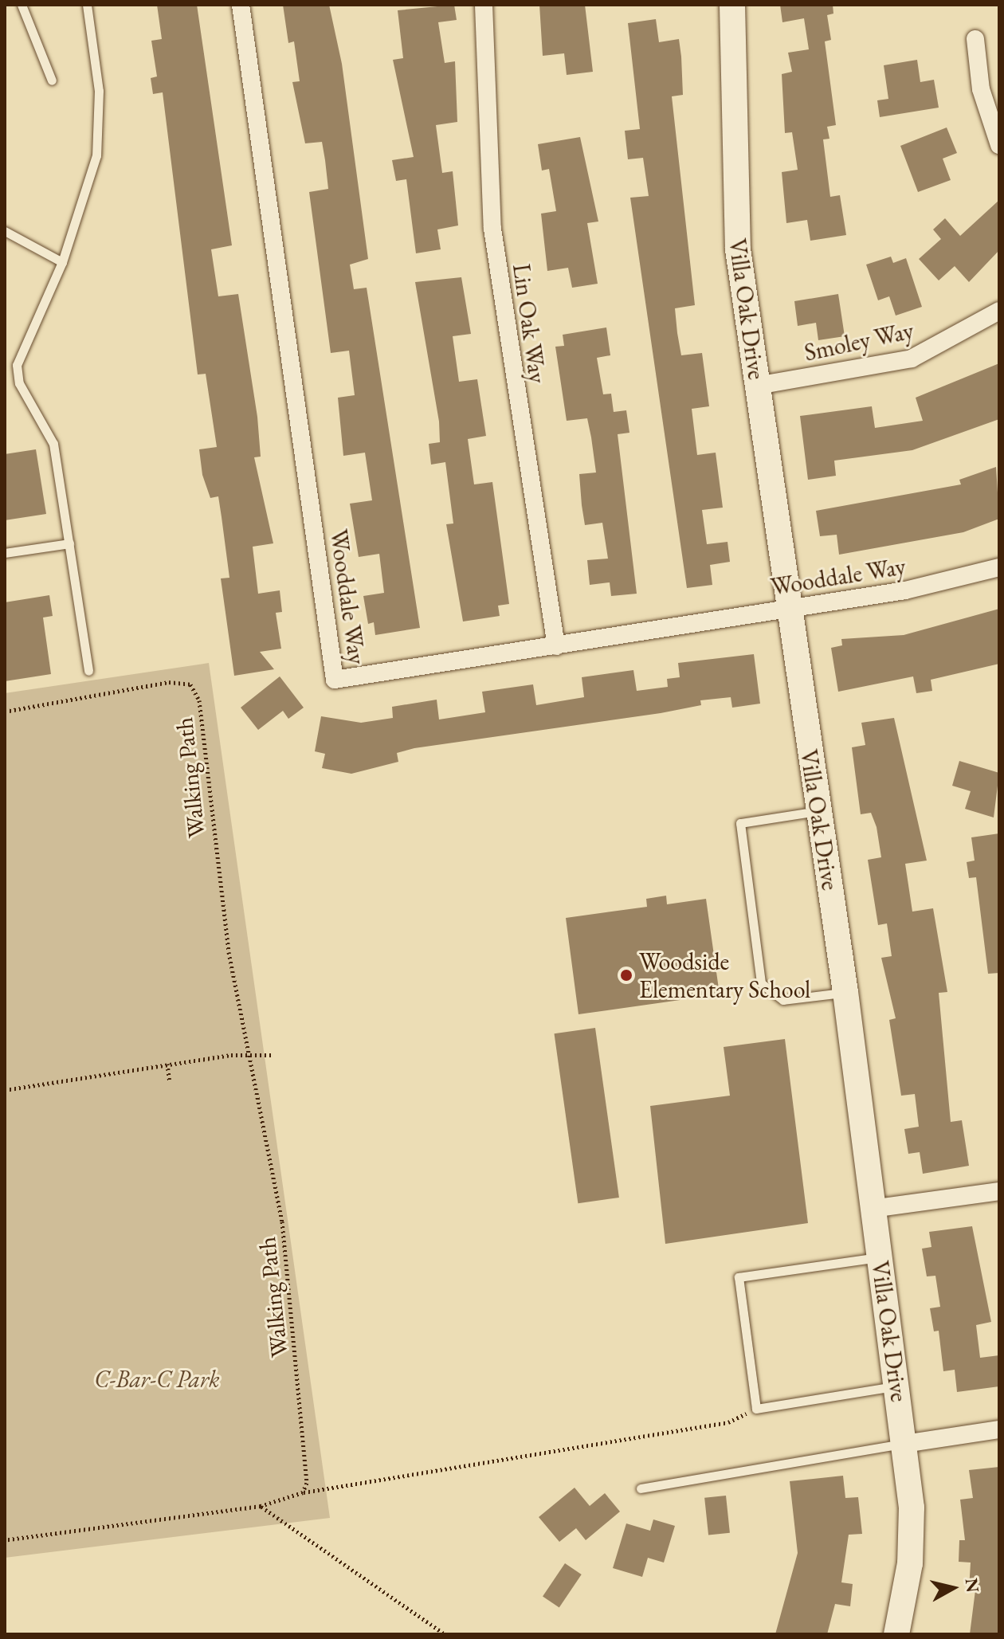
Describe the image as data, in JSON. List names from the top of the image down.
{
  "streets": {
    "street": [
      "Villa Oak Drive",
      "Lin Oak Way",
      "Smoley Way",
      "Wooddale Way"
    ],
    "path": ["Walking Path"]
  },
  "crossings": [
    ["Villa Oak Drive", "Smoley Way"],
    ["Villa Oak Drive", "Wooddale Way"],
    ["Lin Oak Way", "Wooddale Way"]
  ],
  "parks": ["C-Bar-C Park"],
  "places": ["Woodside Elementary School"],
  "north": "right"
}
